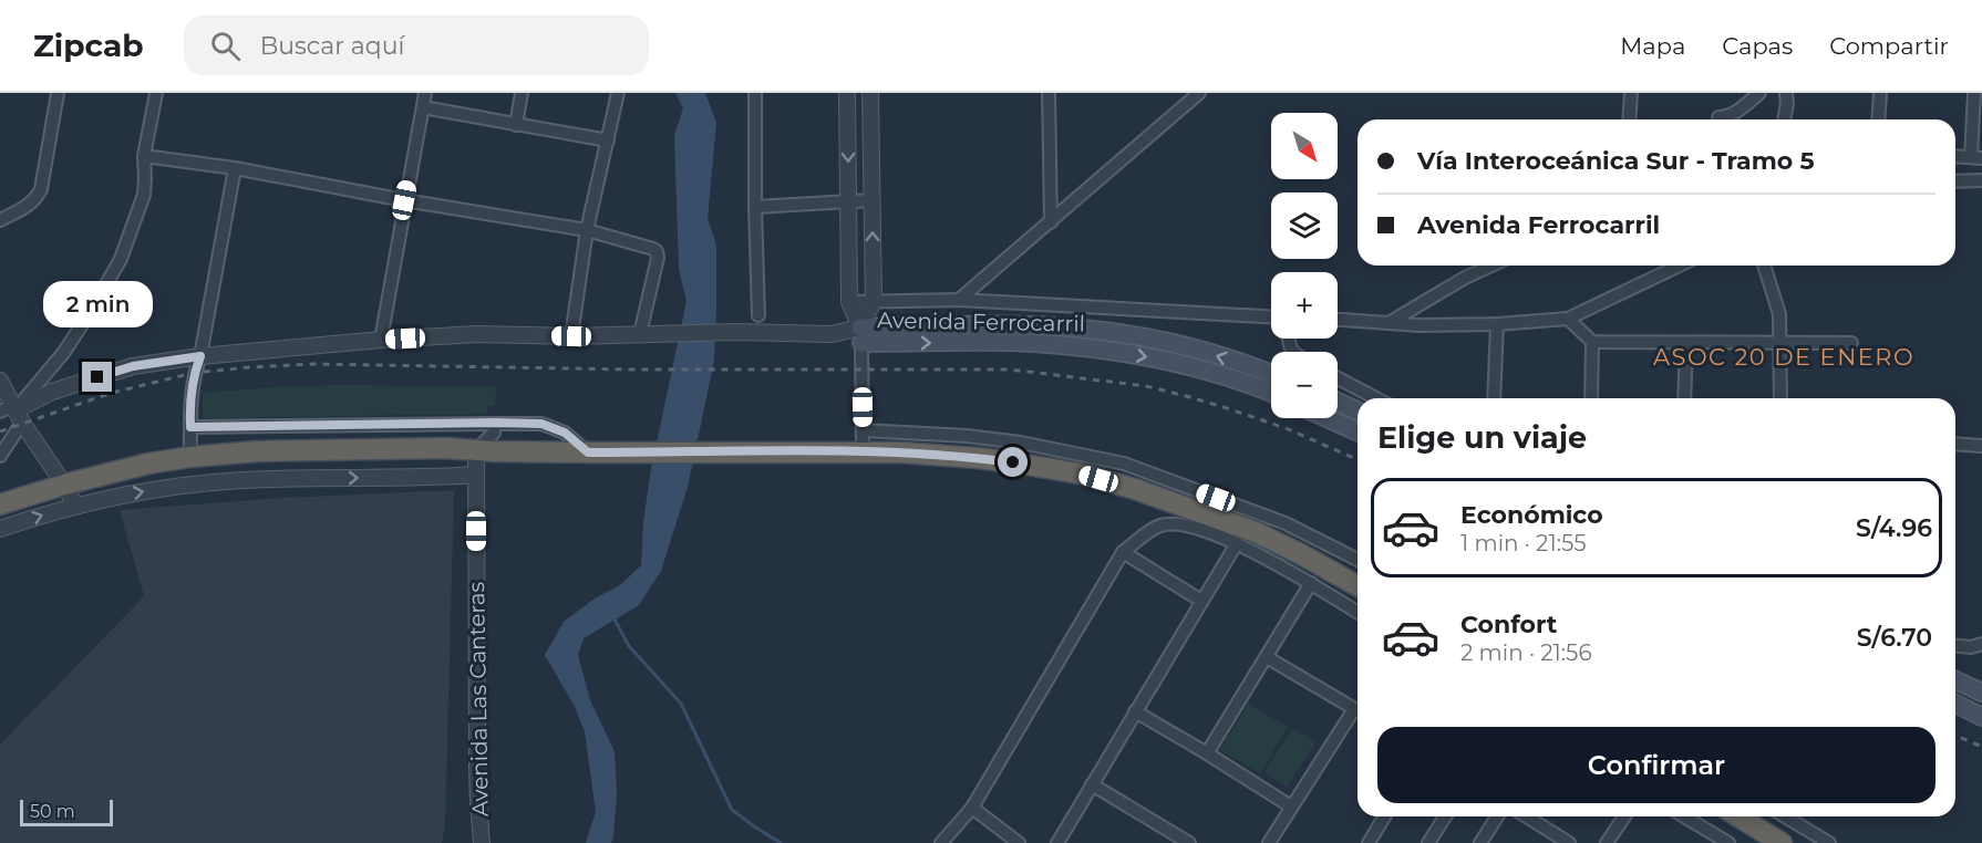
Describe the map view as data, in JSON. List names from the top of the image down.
{
  "streets": {
    "main road": ["Avenida Ferrocarril"],
    "street": ["Avenida Las Canteras"]
  },
  "districts": ["ASOC 20 DE ENERO"],
  "scale_bar": "50 m",
  "north": "bottom right",
  "page": {
    "header": "Zipcab",
    "search": "Buscar aquí",
    "nav": ["Mapa", "Capas", "Compartir"],
    "map_buttons": ["+", "−"],
    "banner": ["Vía Interoceánica Sur - Tramo 5", "Avenida Ferrocarril"],
    "bubble": "2 min",
    "heading": "Elige un viaje",
    "list": [
      {
        "name": "Económico",
        "note": "1 min · 21:55",
        "value": "S/4.96"
      },
      {
        "name": "Confort",
        "note": "2 min · 21:56",
        "value": "S/6.70"
      }
    ],
    "buttons": "Confirmar",
    "scale": "50 m"
  }
}
